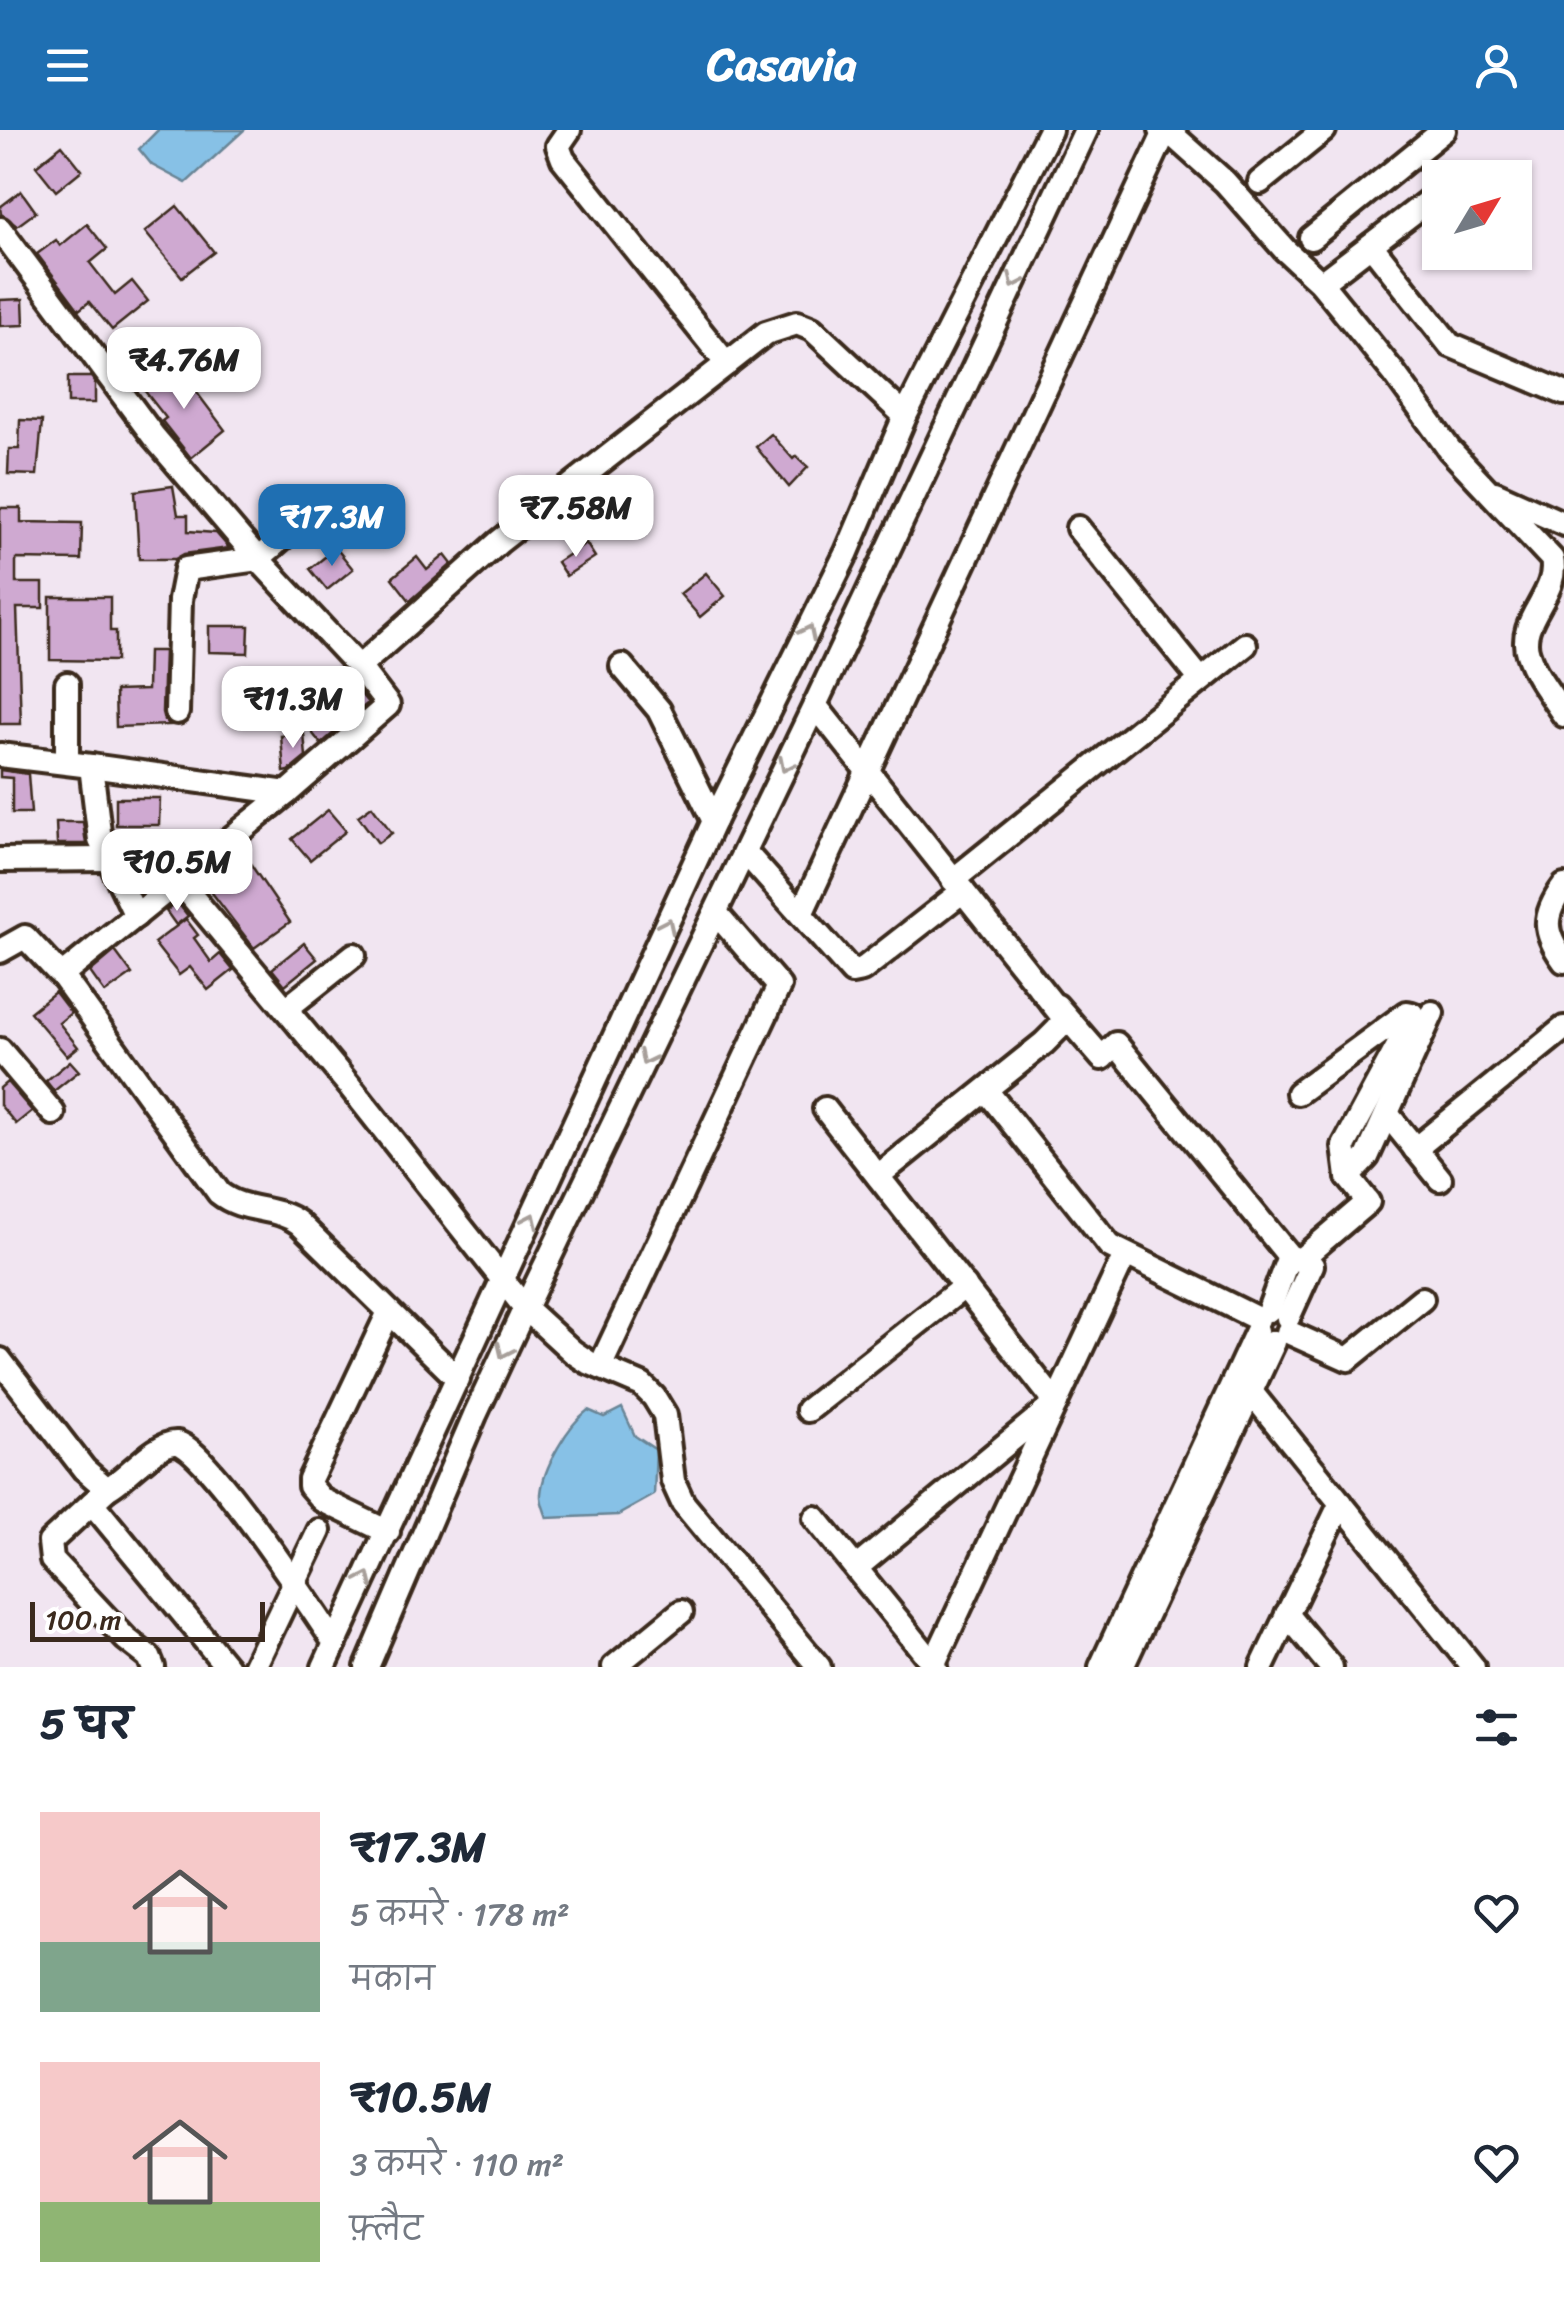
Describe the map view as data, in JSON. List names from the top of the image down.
{
  "scale_bar": "100 m",
  "north": "top right",
  "page": {
    "header": "Casavia",
    "price": [
      "₹4.76M",
      "₹7.58M",
      "₹17.3M",
      "₹11.3M",
      "₹10.5M"
    ],
    "scale": "100 m",
    "heading": "5 घर",
    "list": [
      {
        "name": "₹17.3M",
        "note": "5 कमरे · 178 m² · मकान"
      },
      {
        "name": "₹10.5M",
        "note": "3 कमरे · 110 m² · फ़्लैट"
      }
    ]
  }
}
